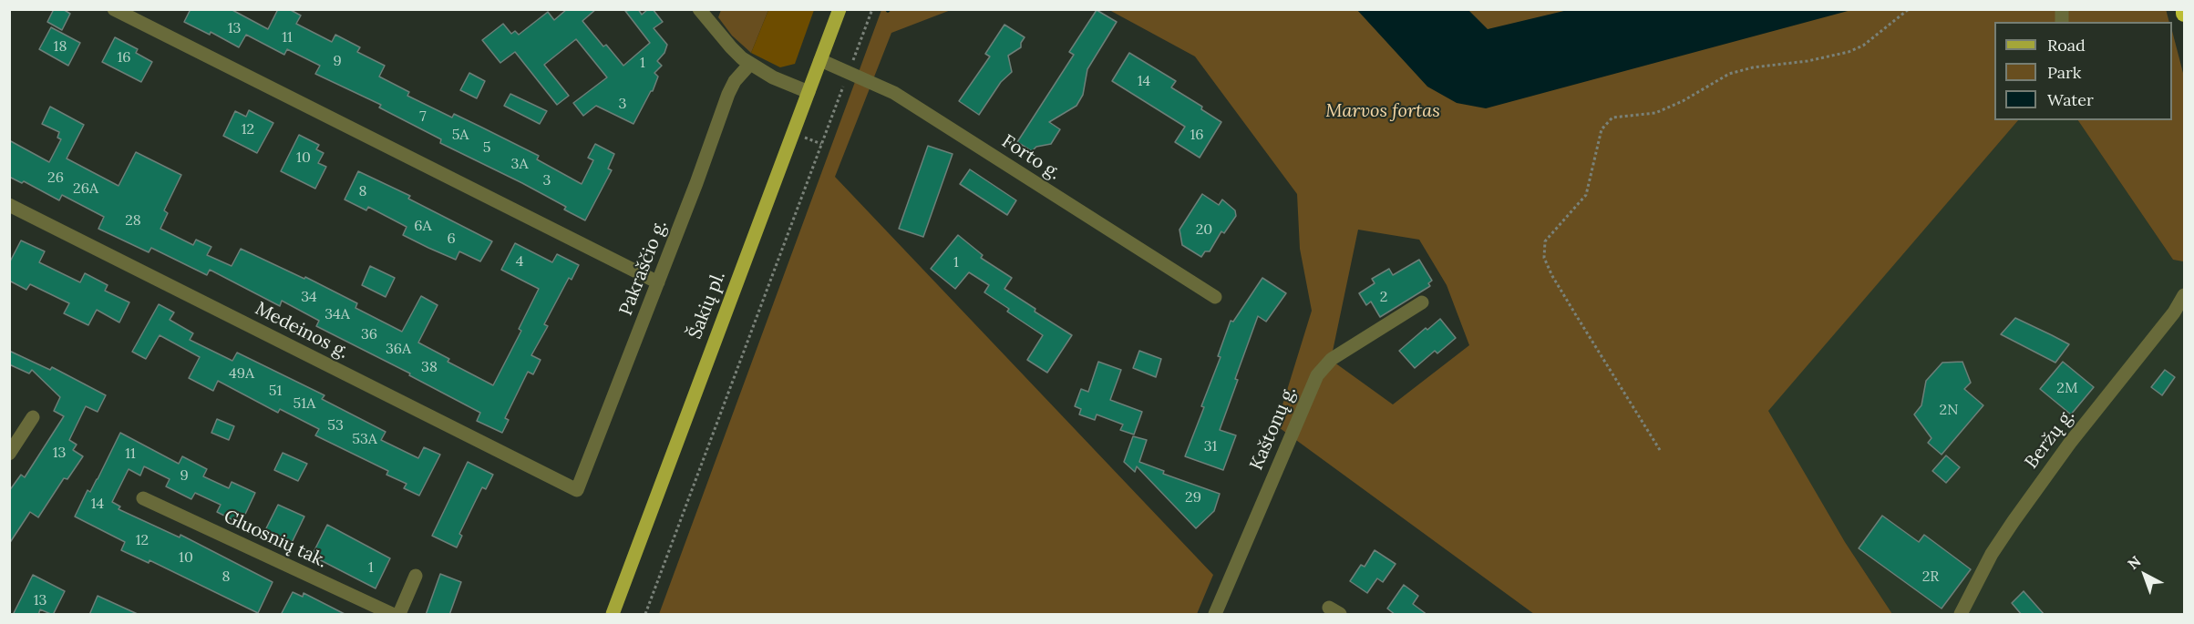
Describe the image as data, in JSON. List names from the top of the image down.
{
  "streets": {
    "main road": ["Šakių pl."],
    "street": [
      "Forto g.",
      "Pakraščio g.",
      "Medeinos g.",
      "Kaštonų g.",
      "Beržų g.",
      "Gluosnių tak."
    ]
  },
  "crossings": [
    ["Forto g.", "Šakių pl."],
    ["Pakraščio g.", "Medeinos g."]
  ],
  "parks": ["Marvos fortas"],
  "house_numbers": [
    "13",
    "11",
    "18",
    "16",
    "9",
    "1",
    "14",
    "3",
    "7",
    "12",
    "5A",
    "16",
    "5",
    "10",
    "3A",
    "26",
    "3",
    "26A",
    "8",
    "28",
    "6A",
    "20",
    "6",
    "4",
    "1",
    "34",
    "2",
    "34A",
    "36",
    "36A",
    "38",
    "49A",
    "2M",
    "51",
    "51A",
    "2N",
    "53",
    "53A",
    "31",
    "13",
    "11",
    "9",
    "29",
    "14",
    "12",
    "10",
    "1",
    "8",
    "2R",
    "13"
  ],
  "legend": ["Road", "Park", "Water"],
  "north": "top left"
}
